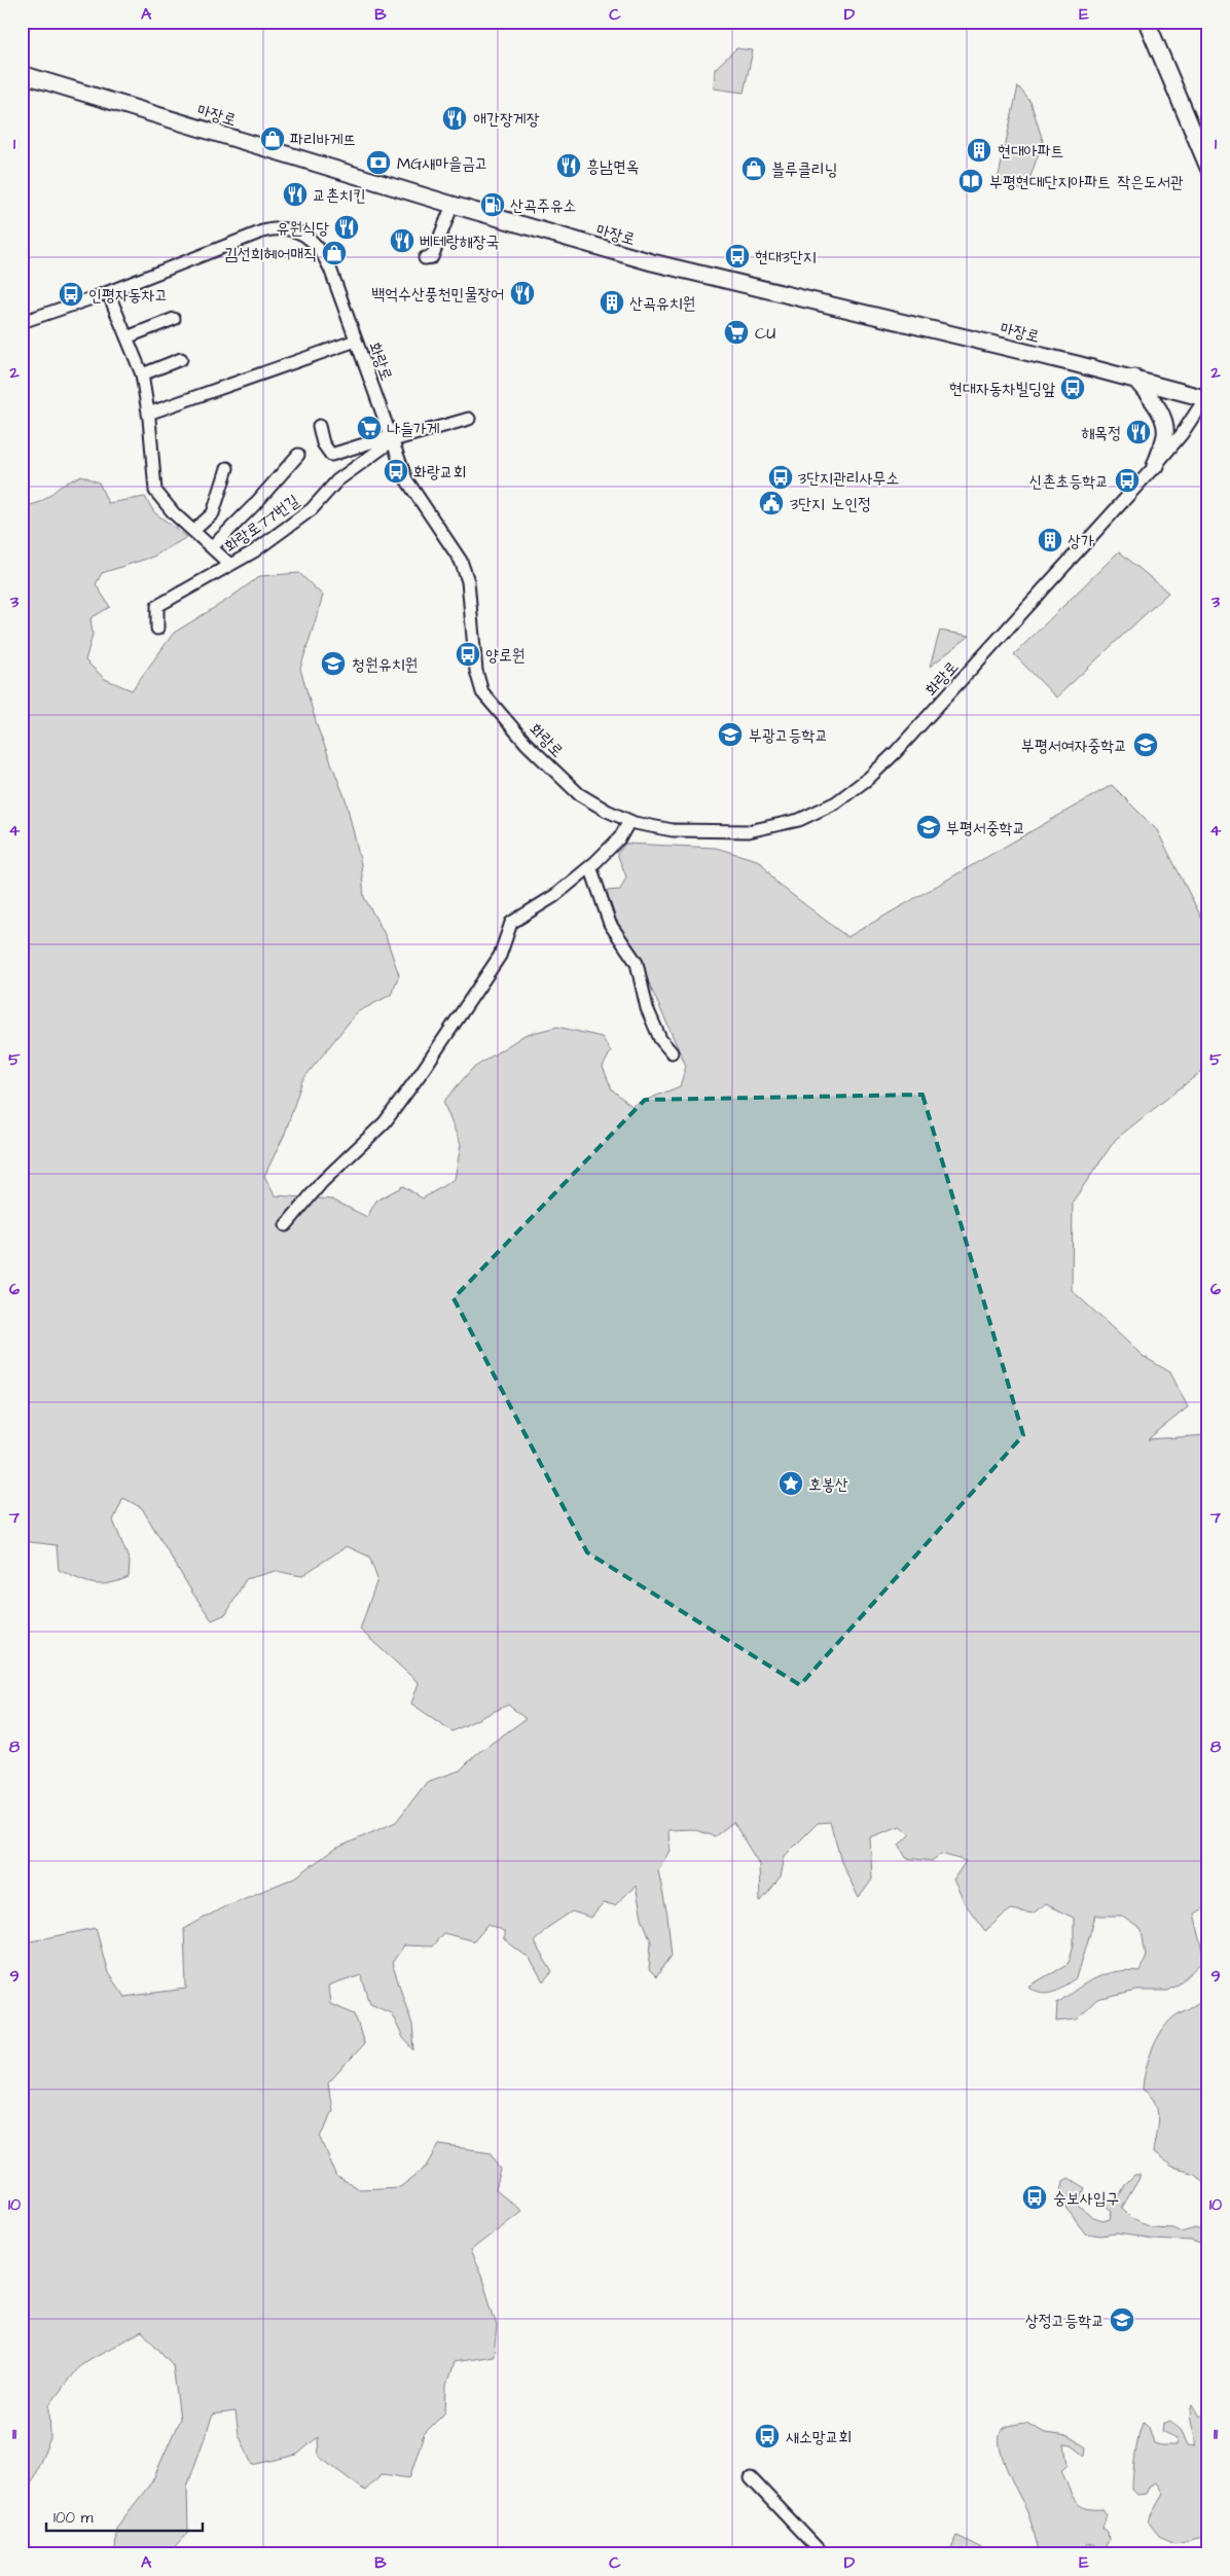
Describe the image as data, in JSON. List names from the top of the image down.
{
  "streets": {
    "main road": ["마장로"],
    "street": ["화랑로", "화랑로77번길"]
  },
  "crossings": [
    ["마장로", "화랑로"],
    ["화랑로", "화랑로77번길"]
  ],
  "places": {
    "restaurant": [
      "애간장게장",
      "흥남면옥",
      "교촌치킨",
      "유원식당",
      "베테랑해장국",
      "백억수산풍천민물장어",
      "해목정"
    ],
    "shop": ["파리바게뜨", "블루클리닝", "김선희헤어매직"],
    "building": ["현대아파트", "산곡유치원", "상가"],
    "bank": ["MG새마을금고"],
    "library": ["부평현대1단지아파트 작은도서관"],
    "fuel station": ["산곡주유소"],
    "bus stop": [
      "현대3단지",
      "인평자동차고",
      "현대자동차빌딩앞",
      "화랑교회",
      "3단지관리사무소",
      "신촌초등학교",
      "양로원",
      "숭보사입구",
      "새소망교회"
    ],
    "supermarket": ["CU", "나들가게"],
    "public building": ["3단지 노인정"],
    "school or university": [
      "청원유치원",
      "부광고등학교",
      "부평서여자중학교",
      "부평서중학교",
      "상정고등학교"
    ],
    "place": ["호봉산"]
  },
  "scale_bar": "100 m",
  "grid": {
    "columns": [
      "A",
      "B",
      "C",
      "D",
      "E"
    ],
    "rows": [
      "1",
      "2",
      "3",
      "4",
      "5",
      "6",
      "7",
      "8",
      "9",
      "10",
      "11"
    ]
  }
}
